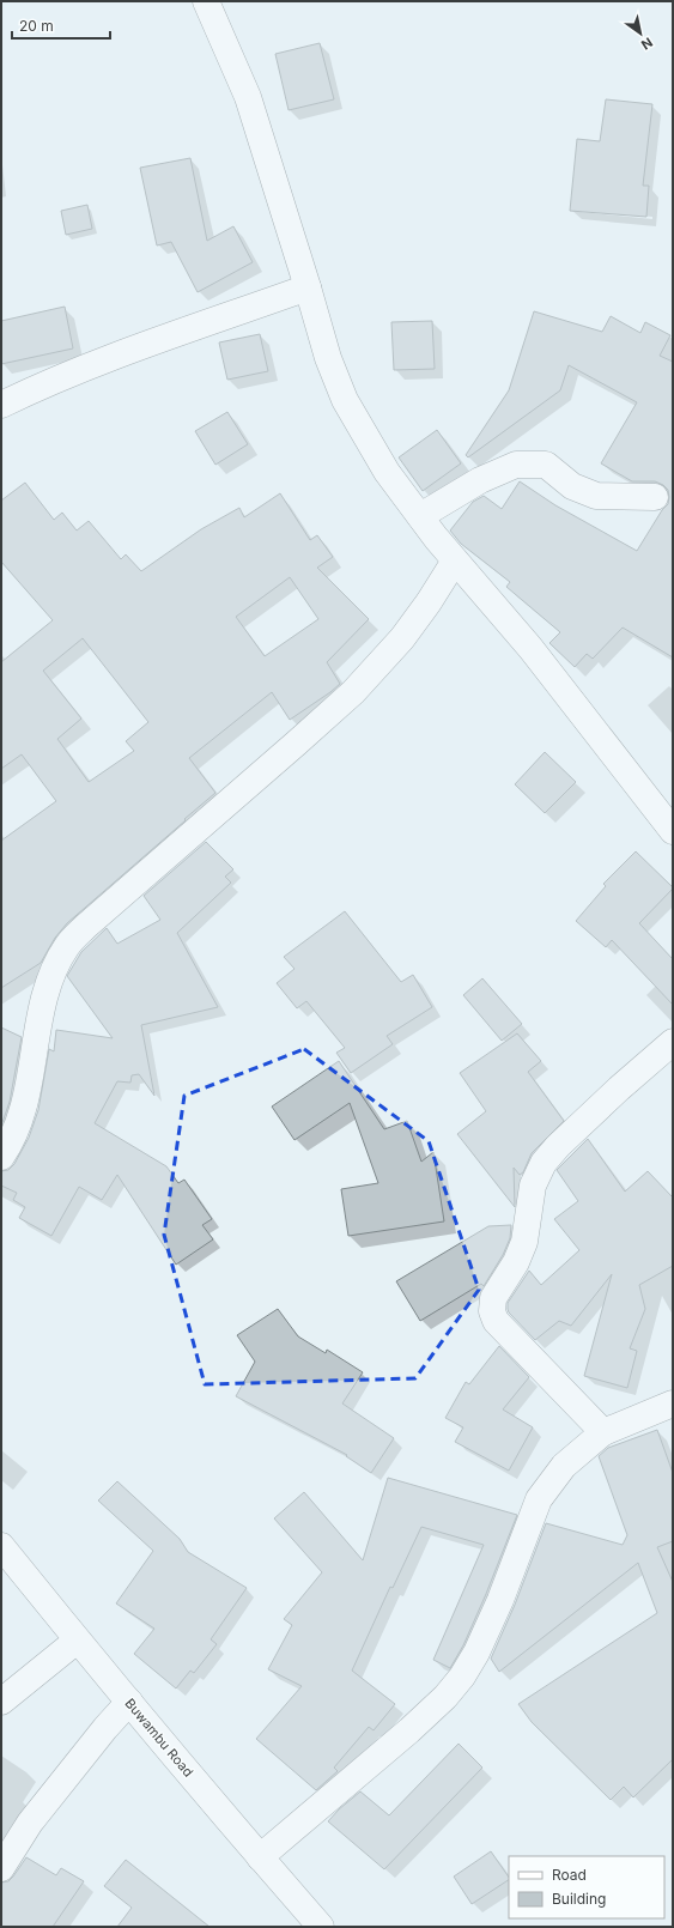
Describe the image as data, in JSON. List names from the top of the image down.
{
  "streets": {
    "street": ["Buwambu Road"]
  },
  "legend": ["Road", "Building"],
  "scale_bar": "20 m",
  "north": "bottom right"
}
